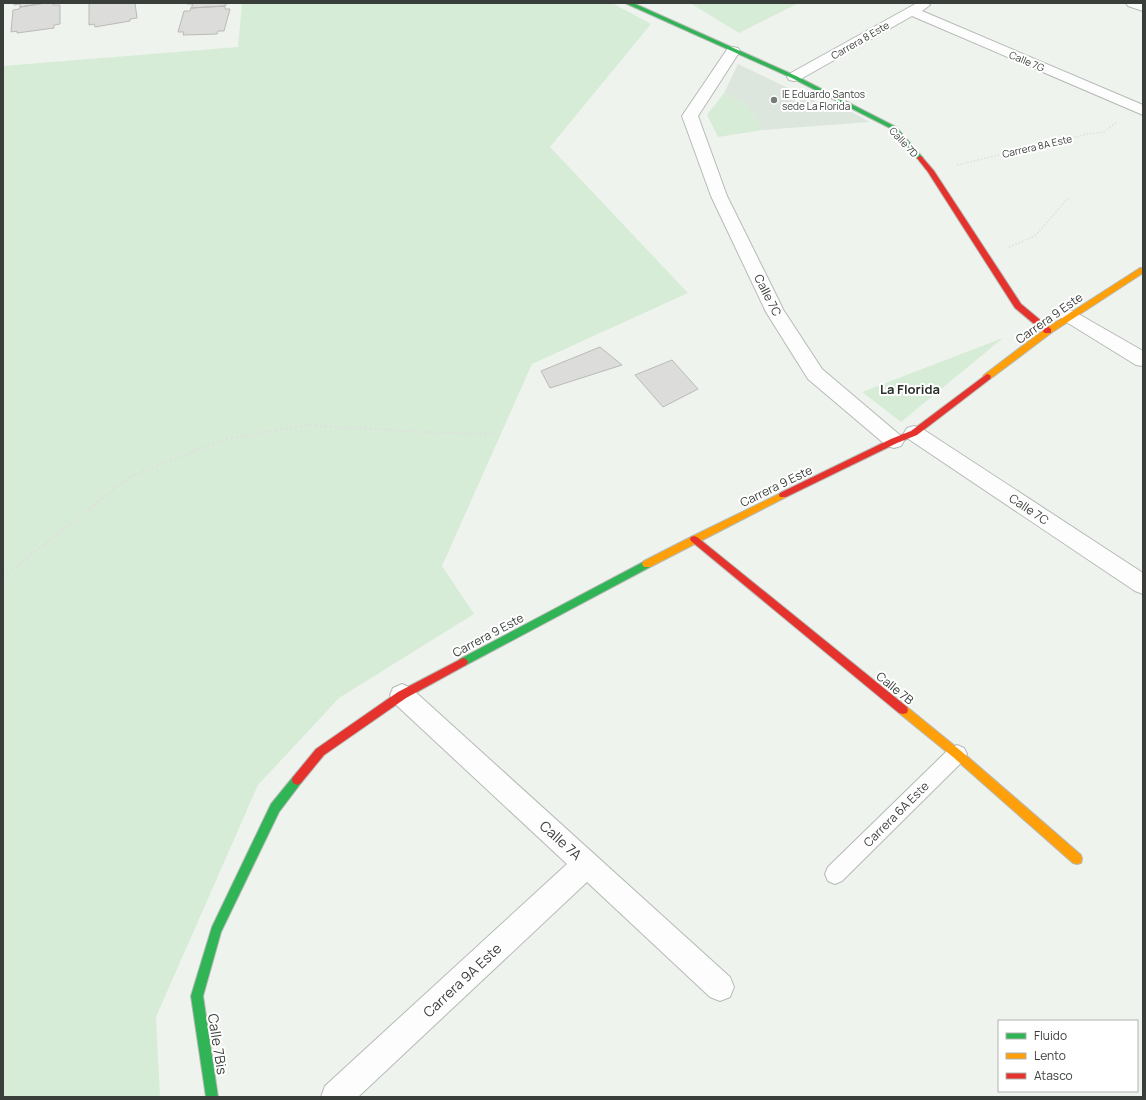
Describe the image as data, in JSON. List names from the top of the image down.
{
  "streets": {
    "street": [
      "Carrera 8 Este",
      "Calle 7G",
      "Calle 7D",
      "Calle 7C",
      "Carrera 9 Este",
      "Calle 7B",
      "Calle 7A",
      "Carrera 9A Este",
      "Calle 7Bis"
    ],
    "lane": ["Carrera 6A Este"],
    "path": ["Carrera 8A Este"]
  },
  "crossings": [
    ["Carrera 8 Este", "Calle 7G"],
    ["Carrera 8 Este", "Calle 7D"],
    ["Calle 7G", "Carrera 8A Este"],
    ["Calle 7D", "Carrera 8A Este"],
    ["Calle 7D", "Calle 7C"],
    ["Calle 7D", "Carrera 9 Este"],
    ["Calle 7C", "Carrera 9 Este"],
    ["Carrera 9 Este", "Calle 7B"],
    ["Carrera 9 Este", "Calle 7A"],
    ["Carrera 9 Este", "Calle 7Bis"],
    ["Calle 7B", "Carrera 6A Este"],
    ["Calle 7A", "Carrera 9A Este"]
  ],
  "districts": ["La Florida"],
  "places": ["IE Eduardo Santos sede La Florida"],
  "legend": ["Fluido", "Lento", "Atasco"]
}
